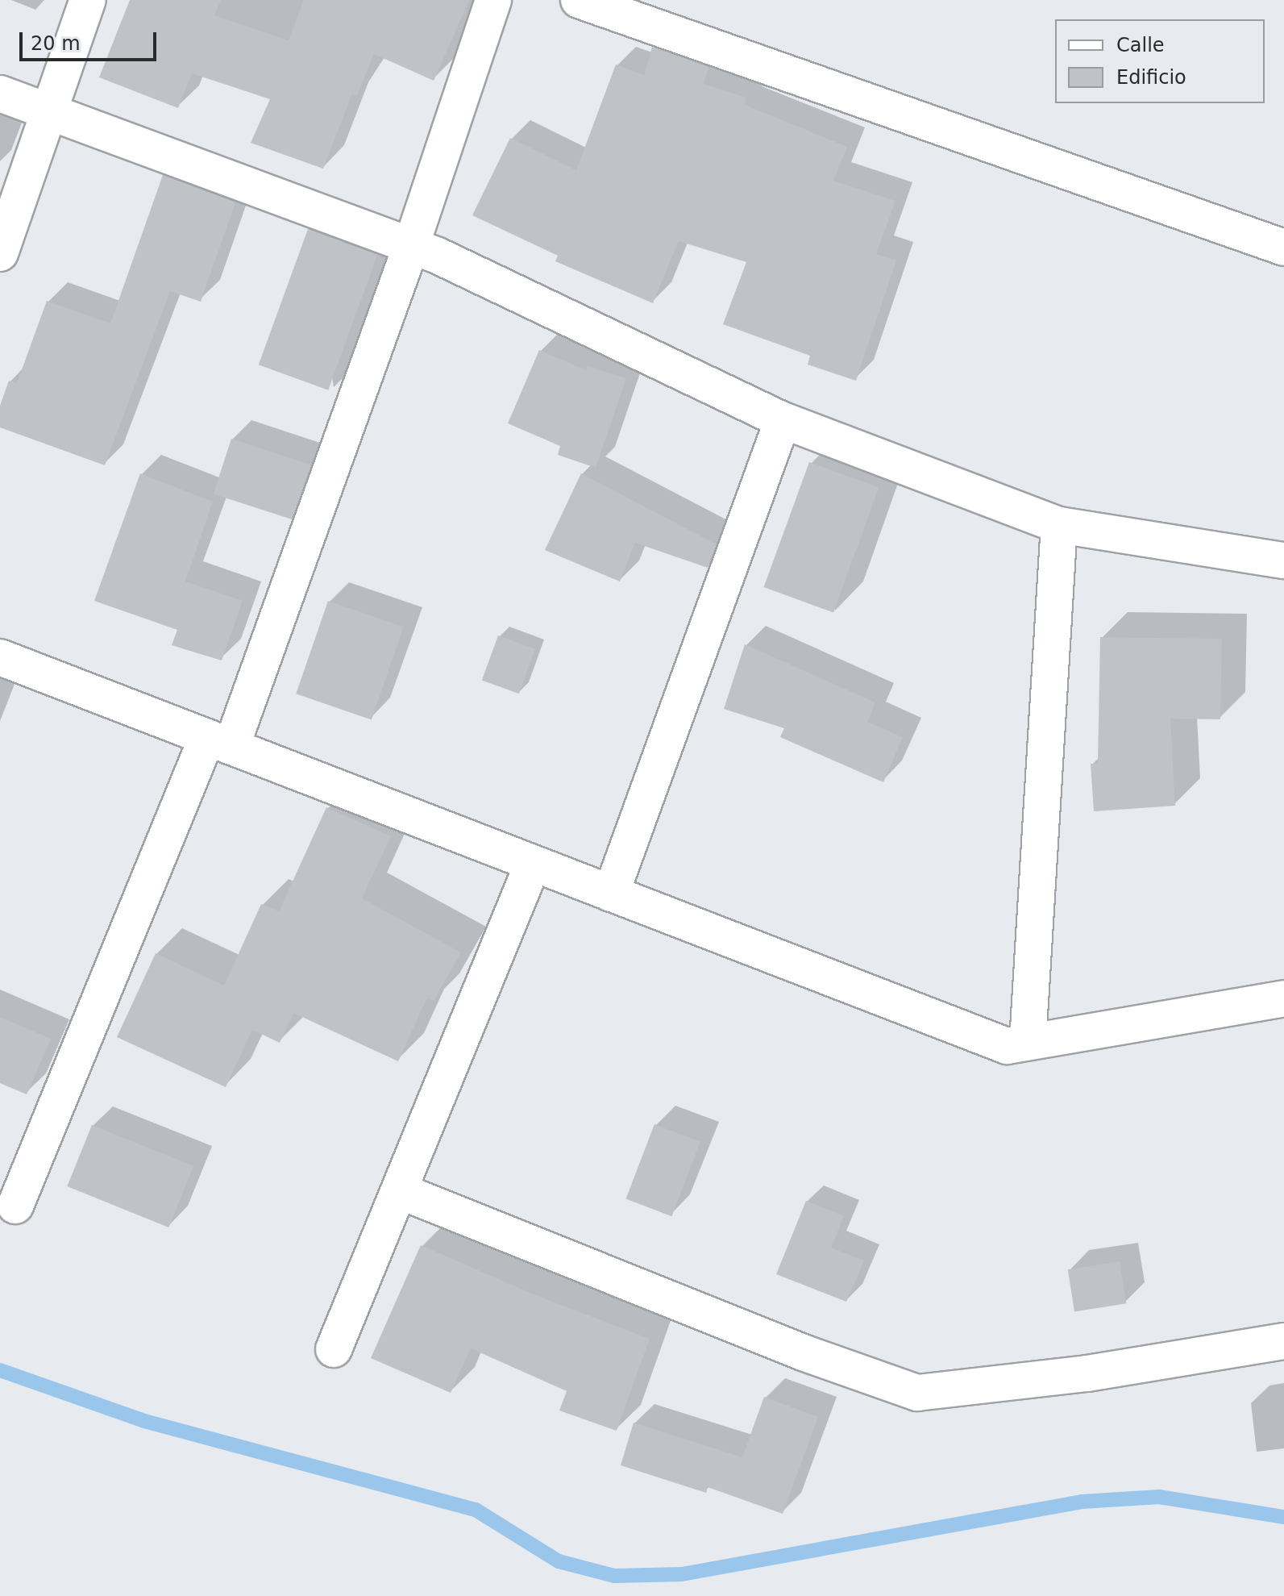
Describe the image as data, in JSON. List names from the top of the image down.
{
  "legend": ["Calle", "Edificio"],
  "scale_bar": "20 m"
}
